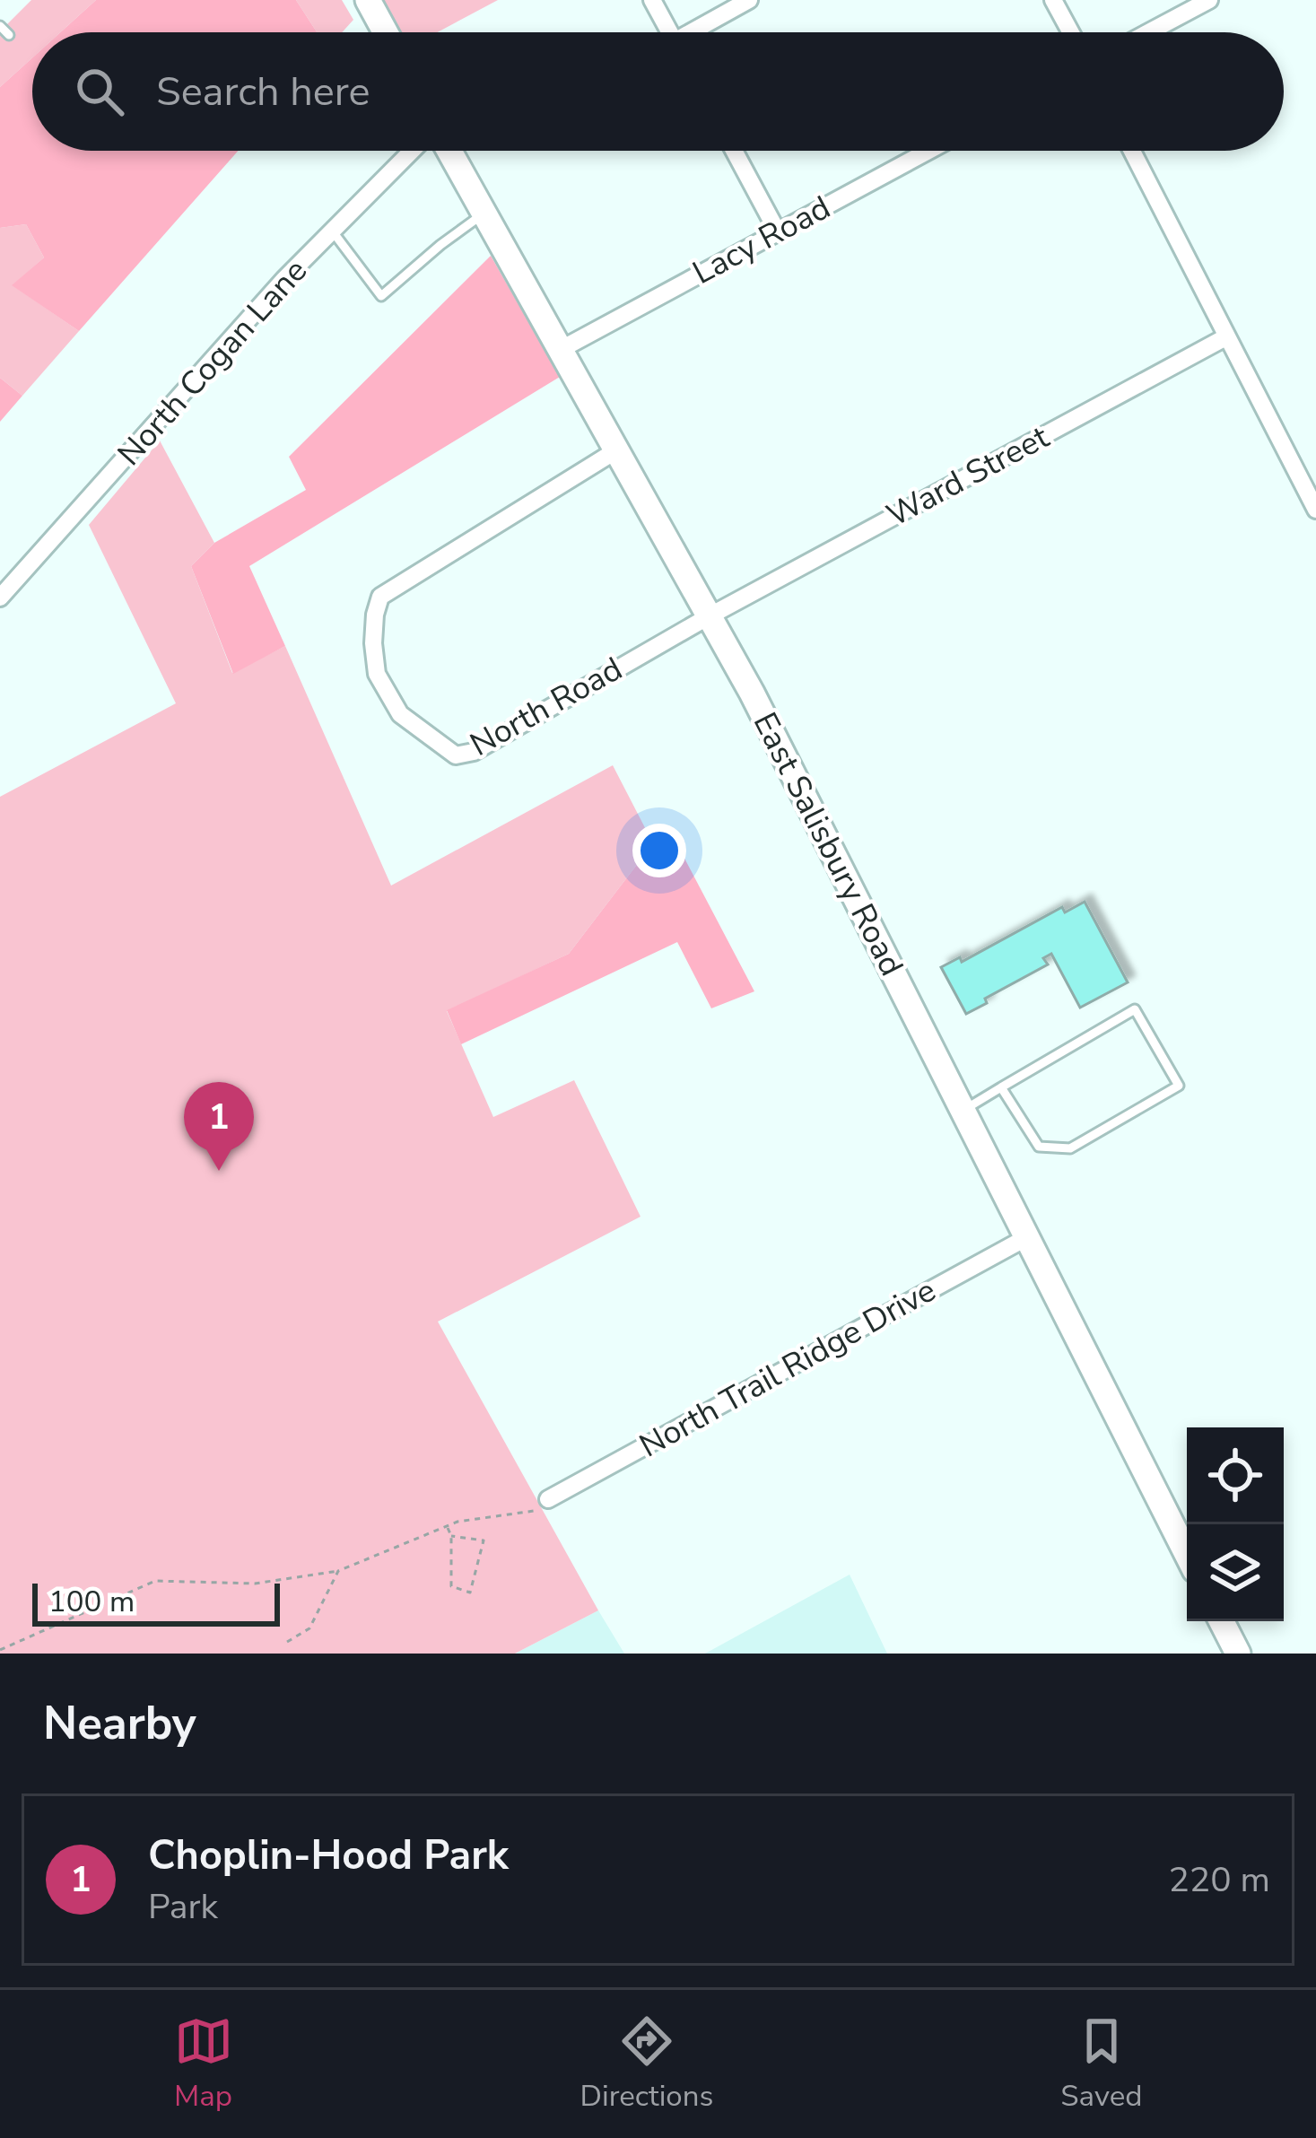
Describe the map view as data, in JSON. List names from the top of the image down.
{
  "streets": {
    "main road": ["East Salisbury Road"],
    "street": [
      "Lacy Road",
      "North Cogan Lane",
      "Ward Street",
      "North Road",
      "North Trail Ridge Drive"
    ]
  },
  "crossings": [
    ["Lacy Road", "East Salisbury Road"],
    ["Ward Street", "North Road"],
    ["Ward Street", "East Salisbury Road"],
    ["North Road", "East Salisbury Road"],
    ["East Salisbury Road", "North Trail Ridge Drive"]
  ],
  "scale_bar": "100 m",
  "page": {
    "search": "Search here",
    "pins": "1",
    "scale": "100 m",
    "heading": "Nearby",
    "list": [
      {
        "mark": "1",
        "name": "Choplin-Hood Park",
        "note": "Park",
        "value": "220 m"
      }
    ],
    "nav": ["Map", "Directions", "Saved"]
  }
}
